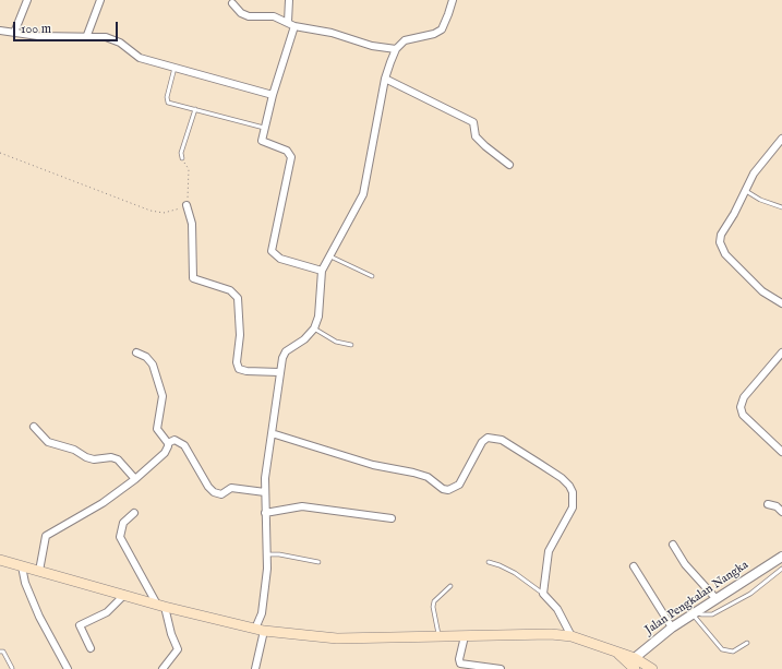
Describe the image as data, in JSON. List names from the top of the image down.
{
  "streets": {
    "street": ["Jalan Pengkalan Nangka"]
  },
  "scale_bar": "100 m"
}
